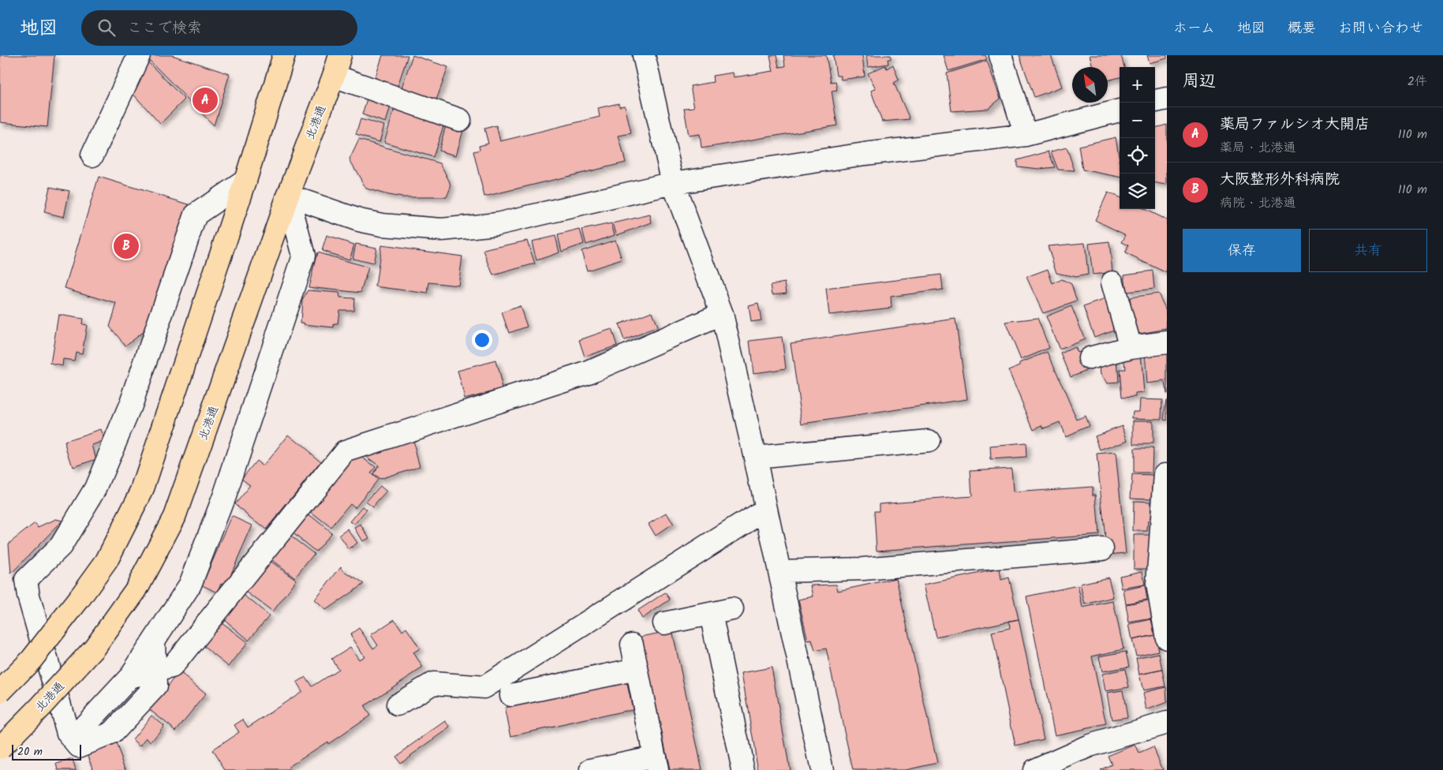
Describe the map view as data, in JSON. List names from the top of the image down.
{
  "streets": {
    "main road": ["北港通"]
  },
  "scale_bar": "20 m",
  "north": "top left",
  "page": {
    "header": "地図",
    "search": "ここで検索",
    "nav": [
      "ホーム",
      "地図",
      "概要",
      "お問い合わせ"
    ],
    "heading": ["周辺", "2件"],
    "map_buttons": ["+", "−"],
    "pins": ["A", "B"],
    "list": [
      {
        "mark": "A",
        "name": "薬局ファルシオ大開店",
        "note": "薬局 · 北港通",
        "value": "110 m"
      },
      {
        "mark": "B",
        "name": "大阪整形外科病院",
        "note": "病院 · 北港通",
        "value": "110 m"
      }
    ],
    "buttons": ["保存", "共有"],
    "scale": "20 m"
  }
}
